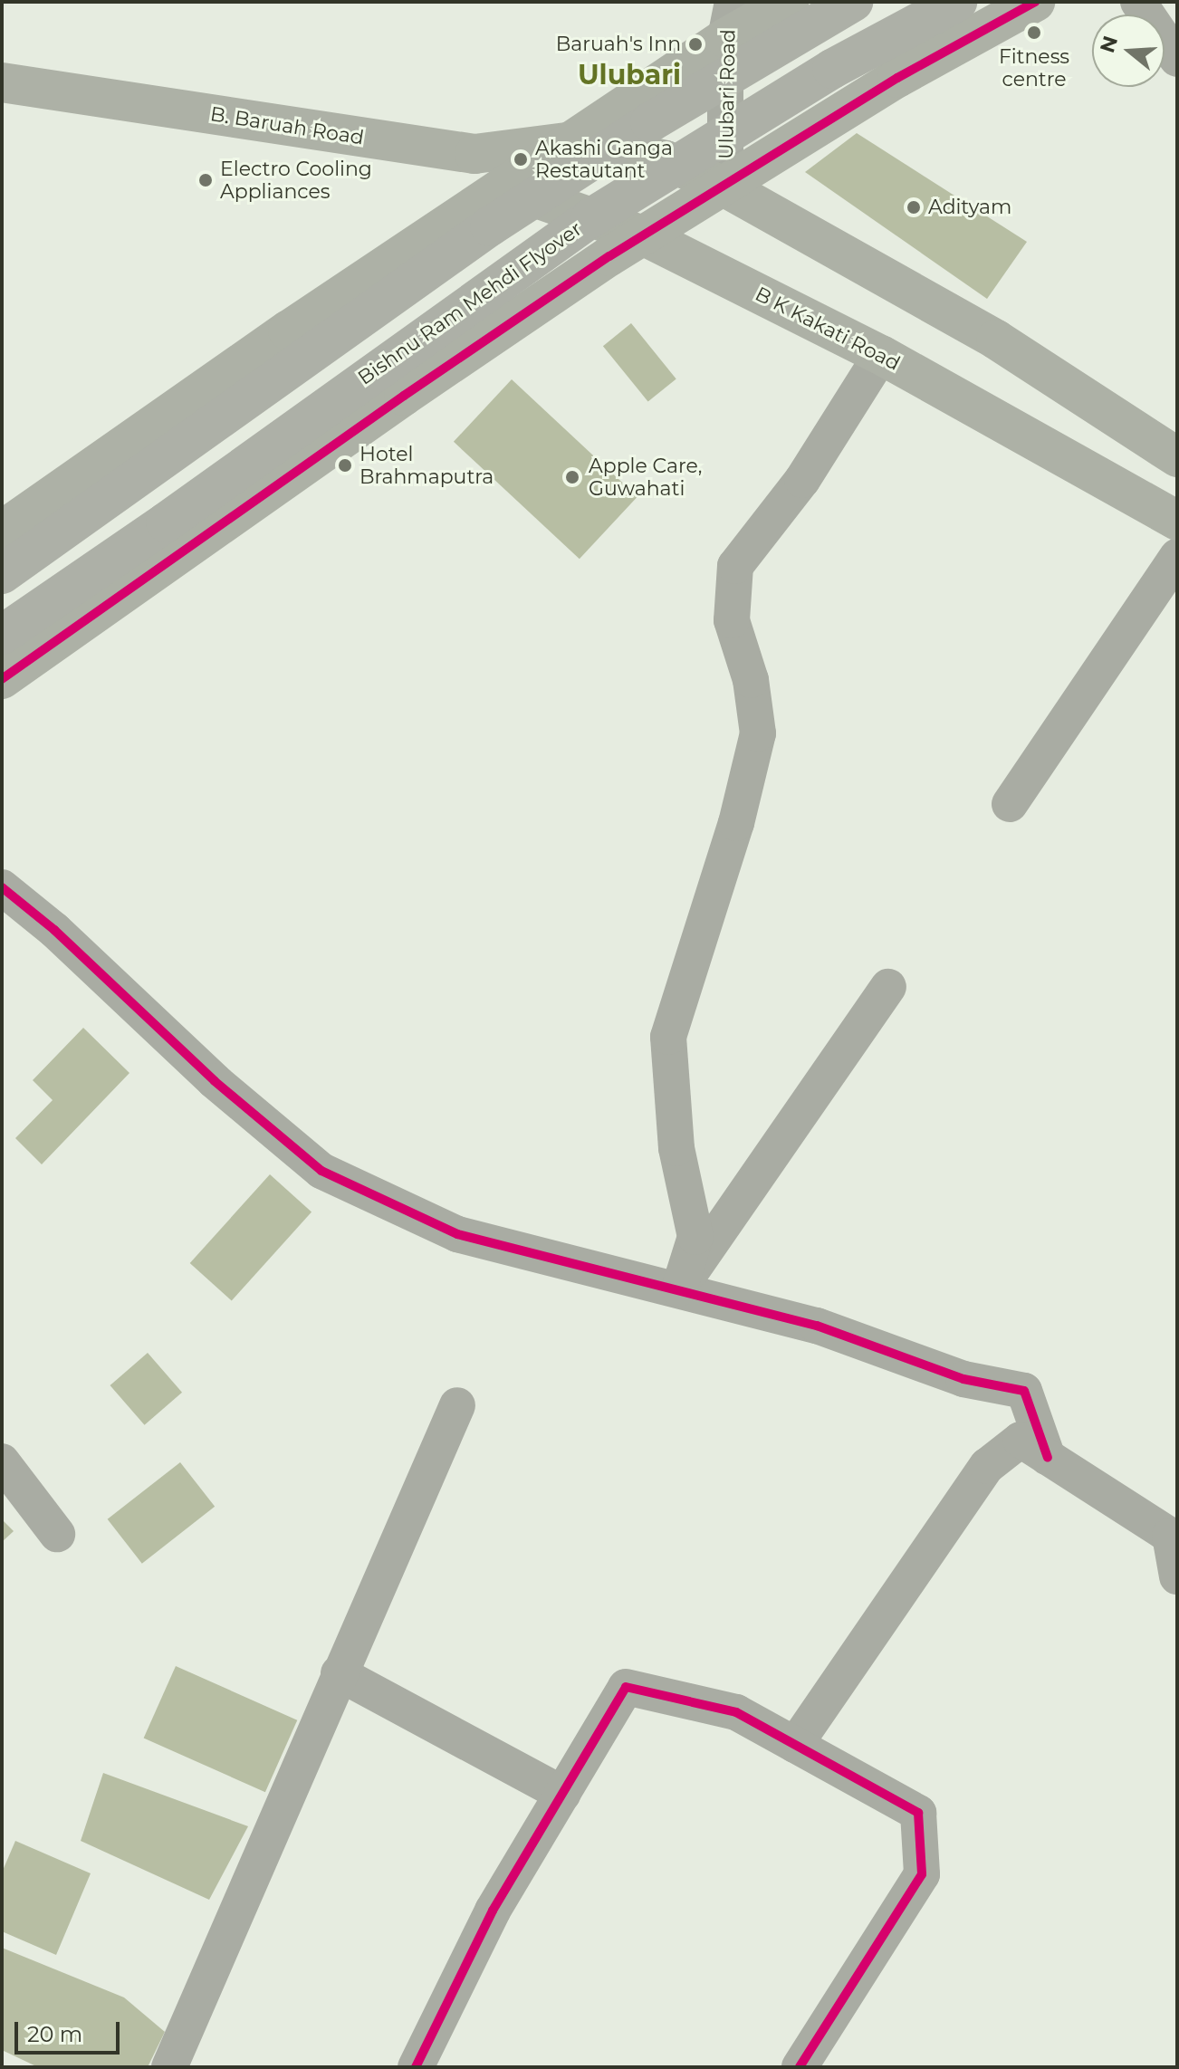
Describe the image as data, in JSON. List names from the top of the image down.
{
  "streets": {
    "main road": ["Bishnu Ram Mehdi Flyover"],
    "street": ["Ulubari Road", "B. Baruah Road", "B K Kakati Road"]
  },
  "crossings": [
    ["B. Baruah Road", "B K Kakati Road"]
  ],
  "districts": ["Ulubari"],
  "places": [
    "Fitness centre",
    "Baruah's Inn",
    "Akashi Ganga Restautant",
    "Electro Cooling Appliances",
    "Adityam",
    "Hotel Brahmaputra",
    "Apple Care, Guwahati"
  ],
  "scale_bar": "20 m",
  "north": "left"
}
